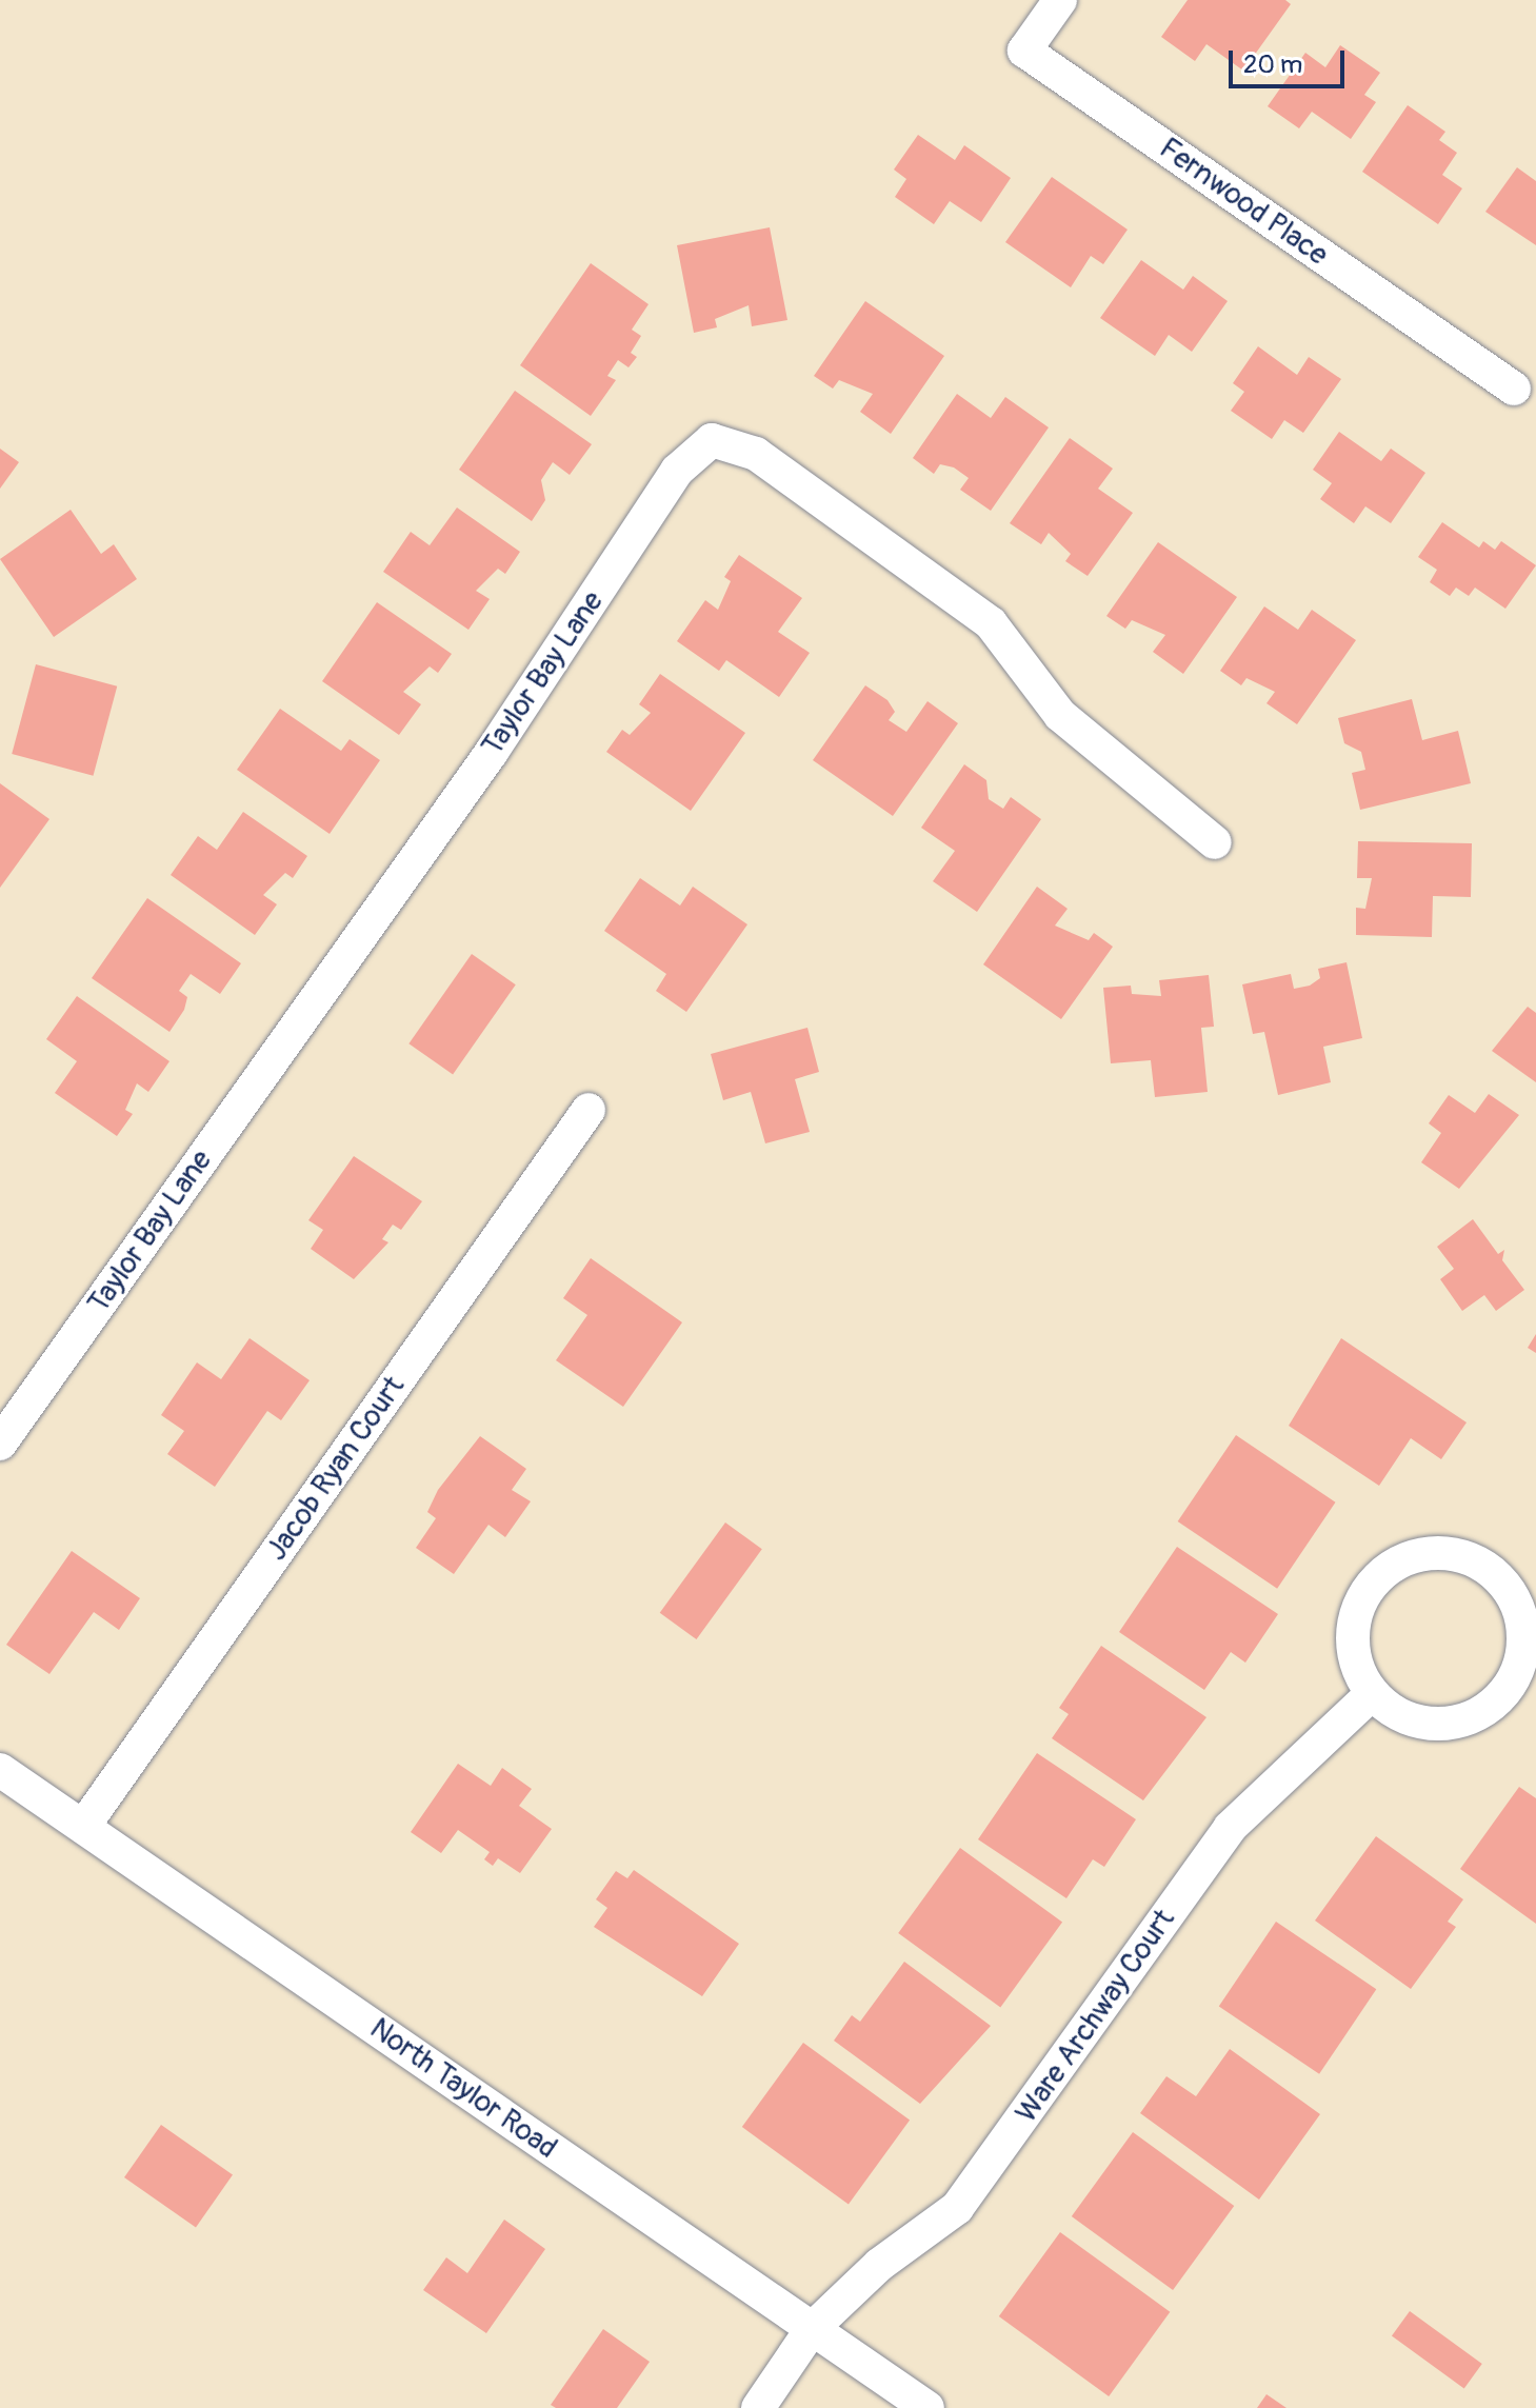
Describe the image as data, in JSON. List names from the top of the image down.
{
  "streets": {
    "street": [
      "Fernwood Place",
      "Taylor Bay Lane",
      "Jacob Ryan Court",
      "Ware Archway Court",
      "North Taylor Road"
    ]
  },
  "crossings": [
    ["Jacob Ryan Court", "North Taylor Road"],
    ["Ware Archway Court", "North Taylor Road"]
  ],
  "scale_bar": "20 m"
}
